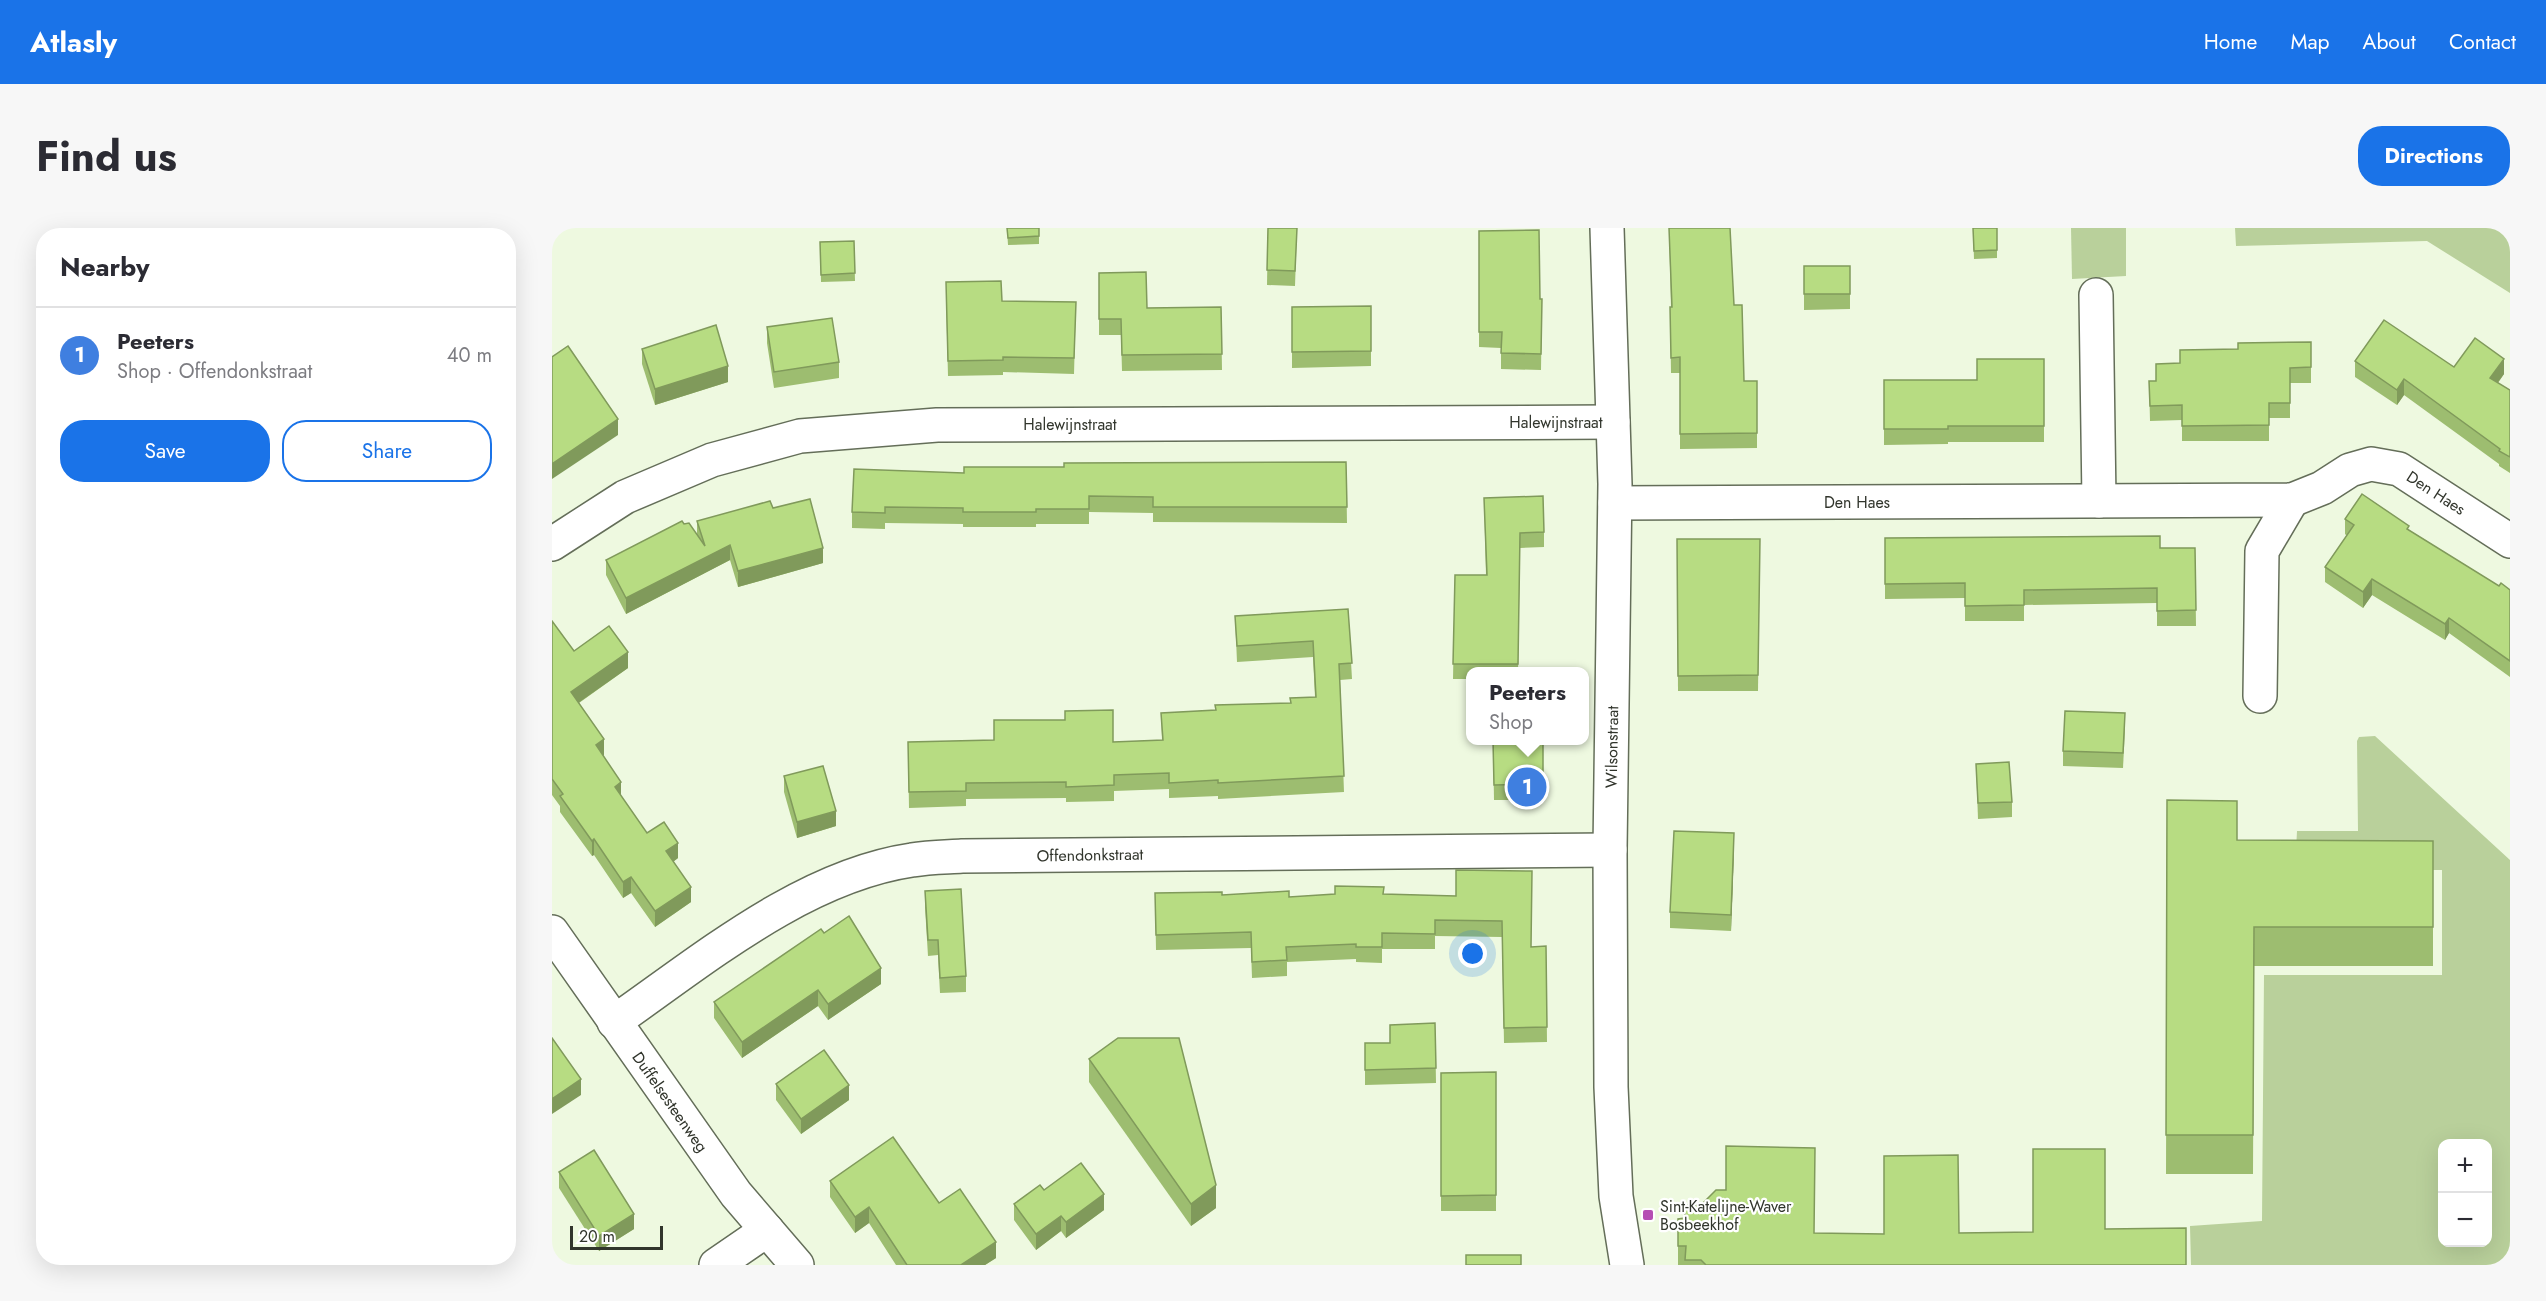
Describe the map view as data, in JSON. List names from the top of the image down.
{
  "streets": {
    "street": [
      "Halewijnstraat",
      "Den Haes",
      "Wilsonstraat",
      "Offendonkstraat",
      "Duffelsesteenweg"
    ]
  },
  "crossings": [
    ["Halewijnstraat", "Wilsonstraat"],
    ["Den Haes", "Wilsonstraat"],
    ["Wilsonstraat", "Offendonkstraat"],
    ["Offendonkstraat", "Duffelsesteenweg"]
  ],
  "places": {
    "transit": ["Sint-Katelijne-Waver Bosbeekhof"]
  },
  "scale_bar": "20 m",
  "page": {
    "header": "Atlasly",
    "nav": [
      "Home",
      "Map",
      "About",
      "Contact"
    ],
    "title": "Find us",
    "buttons": [
      "Directions",
      ["Save", "Share"]
    ],
    "heading": "Nearby",
    "list": [
      {
        "mark": "1",
        "name": "Peeters",
        "note": "Shop · Offendonkstraat",
        "value": "40 m"
      }
    ],
    "popup": ["Peeters", "Shop"],
    "pins": "1",
    "map_buttons": ["+", "−"],
    "scale": "20 m"
  }
}
